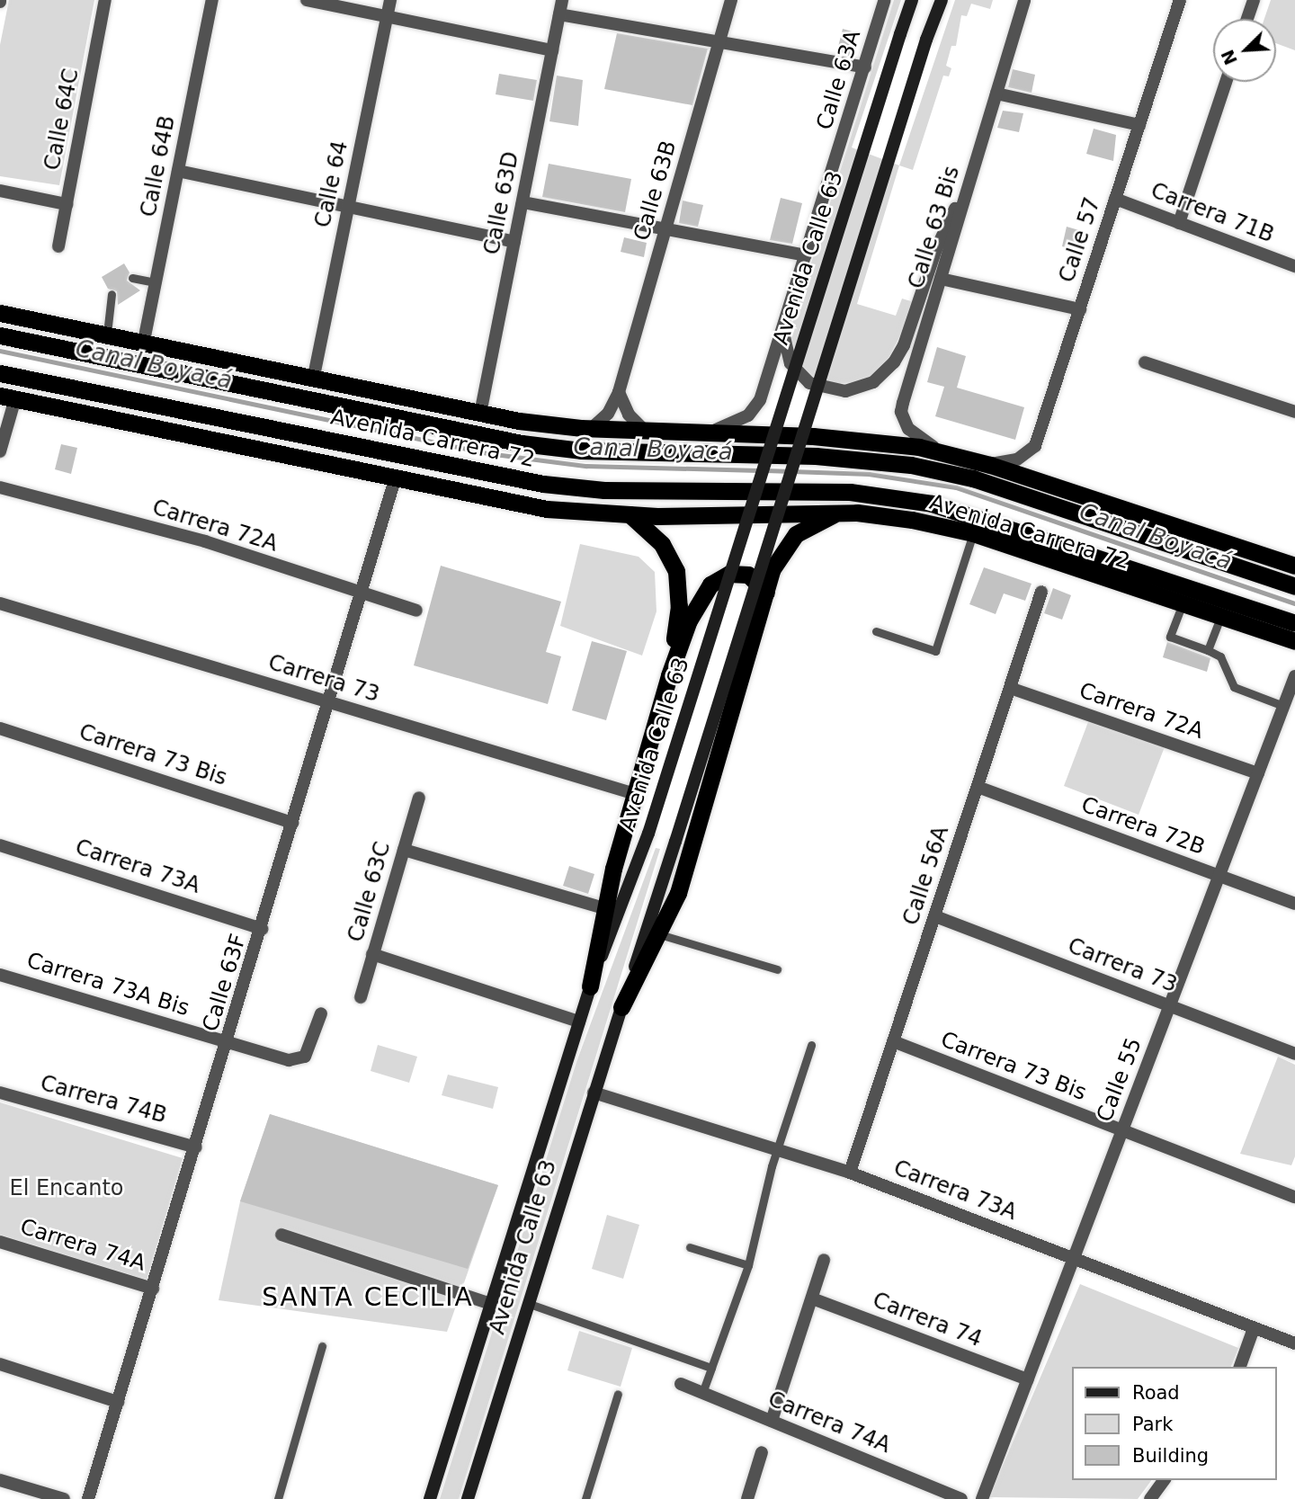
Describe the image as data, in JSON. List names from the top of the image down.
{
  "streets": {
    "highway": ["Avenida Carrera 72"],
    "main road": ["Avenida Calle 63"],
    "street": [
      "Calle 63A",
      "Calle 64C",
      "Calle 64B",
      "Calle 64",
      "Calle 63B",
      "Calle 63D",
      "Carrera 71B",
      "Calle 63 Bis",
      "Calle 57",
      "Carrera 72A",
      "Carrera 73",
      "Carrera 73 Bis",
      "Carrera 72B",
      "Carrera 73A",
      "Calle 56A",
      "Calle 63C",
      "Calle 63F",
      "Carrera 73A Bis",
      "Calle 55",
      "Carrera 74B",
      "Carrera 74A",
      "Carrera 74"
    ]
  },
  "crossings": [
    ["Calle 63A", "Avenida Carrera 72"],
    ["Calle 64B", "Avenida Carrera 72"],
    ["Calle 64", "Avenida Carrera 72"],
    ["Calle 63B", "Avenida Carrera 72"],
    ["Calle 63D", "Avenida Carrera 72"],
    ["Carrera 71B", "Calle 57"],
    ["Calle 63 Bis", "Avenida Carrera 72"],
    ["Calle 57", "Avenida Carrera 72"],
    ["Avenida Calle 63", "Carrera 73A"],
    ["Avenida Carrera 72", "Calle 63F"],
    ["Carrera 72A", "Calle 56A"],
    ["Carrera 72A", "Calle 63F"],
    ["Carrera 72A", "Calle 55"],
    ["Carrera 73", "Calle 56A"],
    ["Carrera 73", "Calle 63F"],
    ["Carrera 73", "Calle 55"],
    ["Carrera 73 Bis", "Calle 56A"],
    ["Carrera 73 Bis", "Calle 63F"],
    ["Carrera 73 Bis", "Calle 55"],
    ["Carrera 72B", "Calle 56A"],
    ["Carrera 72B", "Calle 55"],
    ["Carrera 73A", "Calle 56A"],
    ["Carrera 73A", "Calle 63F"],
    ["Carrera 73A", "Calle 55"],
    ["Calle 63F", "Carrera 73A Bis"],
    ["Calle 63F", "Carrera 74B"],
    ["Calle 63F", "Carrera 74A"],
    ["Calle 55", "Carrera 74"]
  ],
  "districts": ["SANTA CECILIA"],
  "water": ["Canal Boyacá"],
  "parks": ["El Encanto"],
  "legend": ["Road", "Park", "Building"],
  "north": "bottom left"
}
